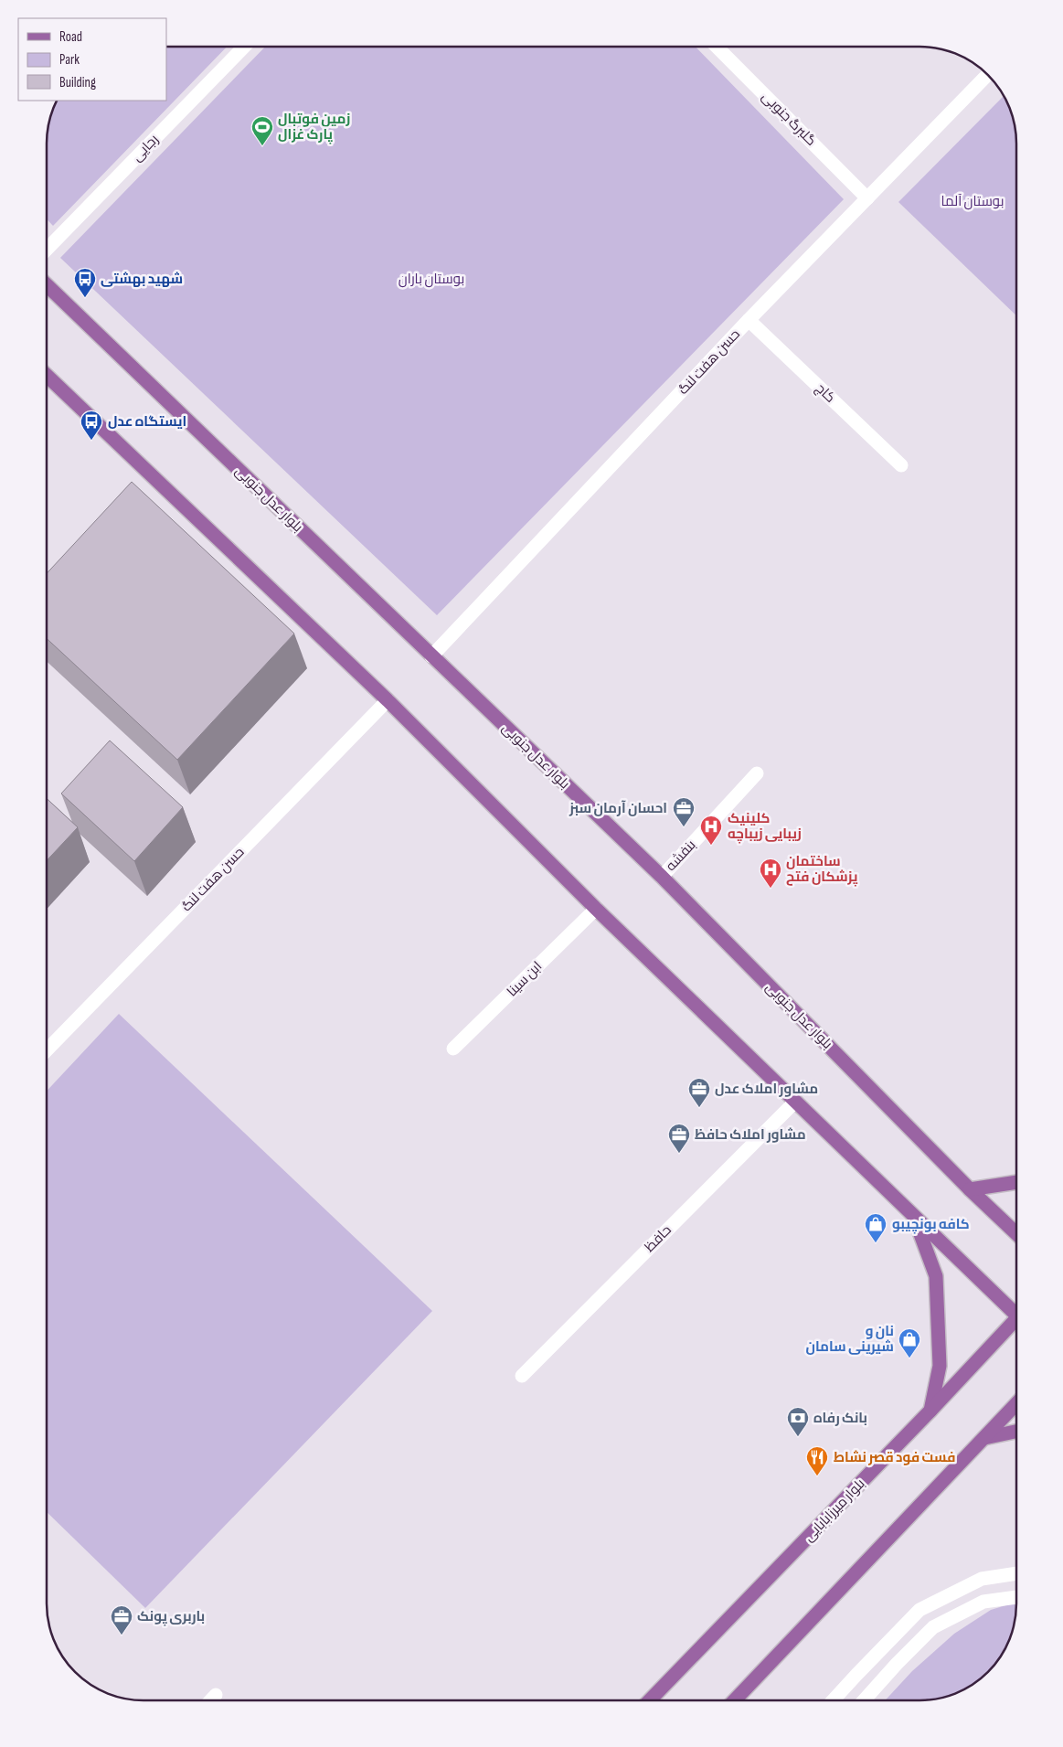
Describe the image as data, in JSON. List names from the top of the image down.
{
  "streets": {
    "main road": ["بلوار عدل جنوبی", "بلوار میرزابابایی"],
    "street": [
      "گلبرگ جنوبی",
      "رجایی",
      "حسن هفت لنگ",
      "کاج",
      "بنفشه",
      "ابن سینا",
      "حافظ"
    ]
  },
  "crossings": [
    ["گلبرگ جنوبی", "حسن هفت لنگ"],
    ["حسن هفت لنگ", "کاج"],
    ["حسن هفت لنگ", "بلوار عدل جنوبی"],
    ["بلوار عدل جنوبی", "بنفشه"]
  ],
  "parks": ["بوستان آلما", "بوستان باران"],
  "places": {
    "sports": ["زمین فوتبال پارک غزال"],
    "bus stop": ["شهید بهشتی", "ایستگاه عدل"],
    "office": [
      "احسان آرمان سبز",
      "مشاور املاک عدل",
      "مشاور املاک حافظ",
      "باربری پونک"
    ],
    "hospital": ["کلینیک زیبایی زیباچه", "ساختمان پزشکان فتح"],
    "shop": ["کافه بونچیبو", "نان و شیرینی سامان"],
    "bank": ["بانک رفاه"],
    "restaurant": ["فست فود قصر نشاط"]
  },
  "legend": ["Road", "Park", "Building"]
}
